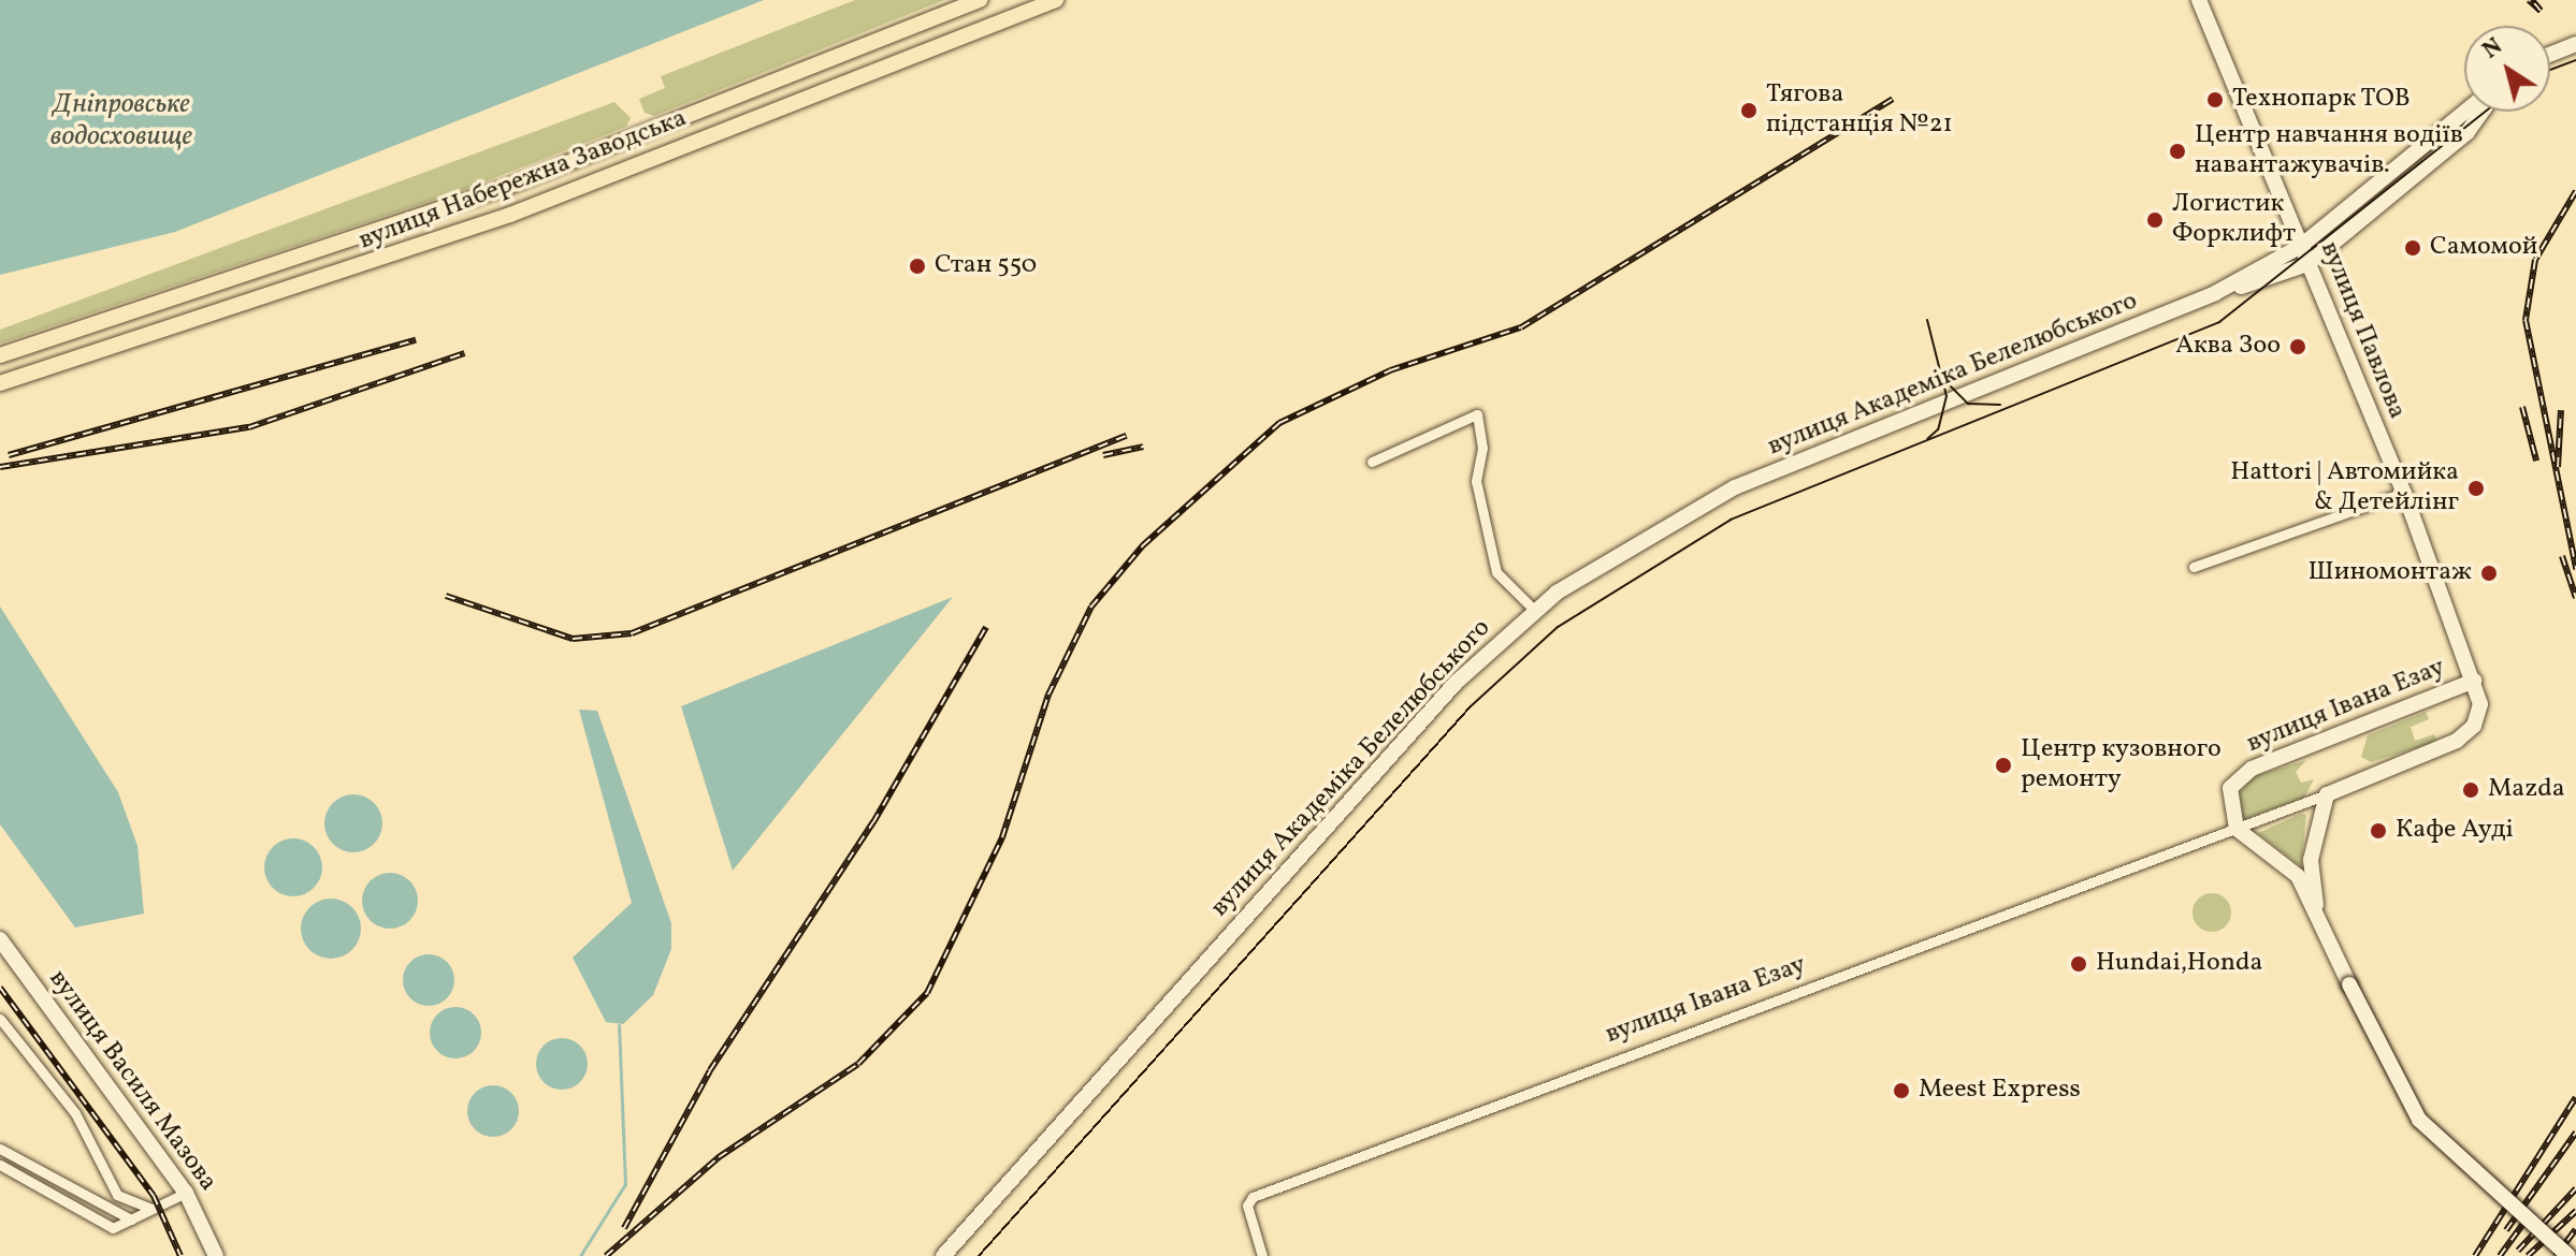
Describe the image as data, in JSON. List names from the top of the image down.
{
  "streets": {
    "main road": ["вулиця Набережна Заводська"],
    "street": [
      "вулиця Павлова",
      "вулиця Академіка Белелюбського",
      "вулиця Івана Езау",
      "вулиця Василя Мазова"
    ]
  },
  "crossings": [
    ["вулиця Павлова", "вулиця Академіка Белелюбського"],
    ["вулиця Павлова", "вулиця Івана Езау"]
  ],
  "water": ["Дніпровське водосховище"],
  "places": [
    "Технопарк ТОВ",
    "Тягова пiдстанцiя №21",
    "Центр навчання водіїв навантажувачів.",
    "Логистик Форклифт",
    "Самомой",
    "Стан 550",
    "Аква Зоо",
    "Hattori | Автомийка & Детейлінг",
    "Шиномонтаж",
    "Центр кузовного ремонту",
    "Mazda",
    "Кафе Ауді",
    "Hundai,Honda",
    "Meest Express"
  ],
  "north": "top left"
}
